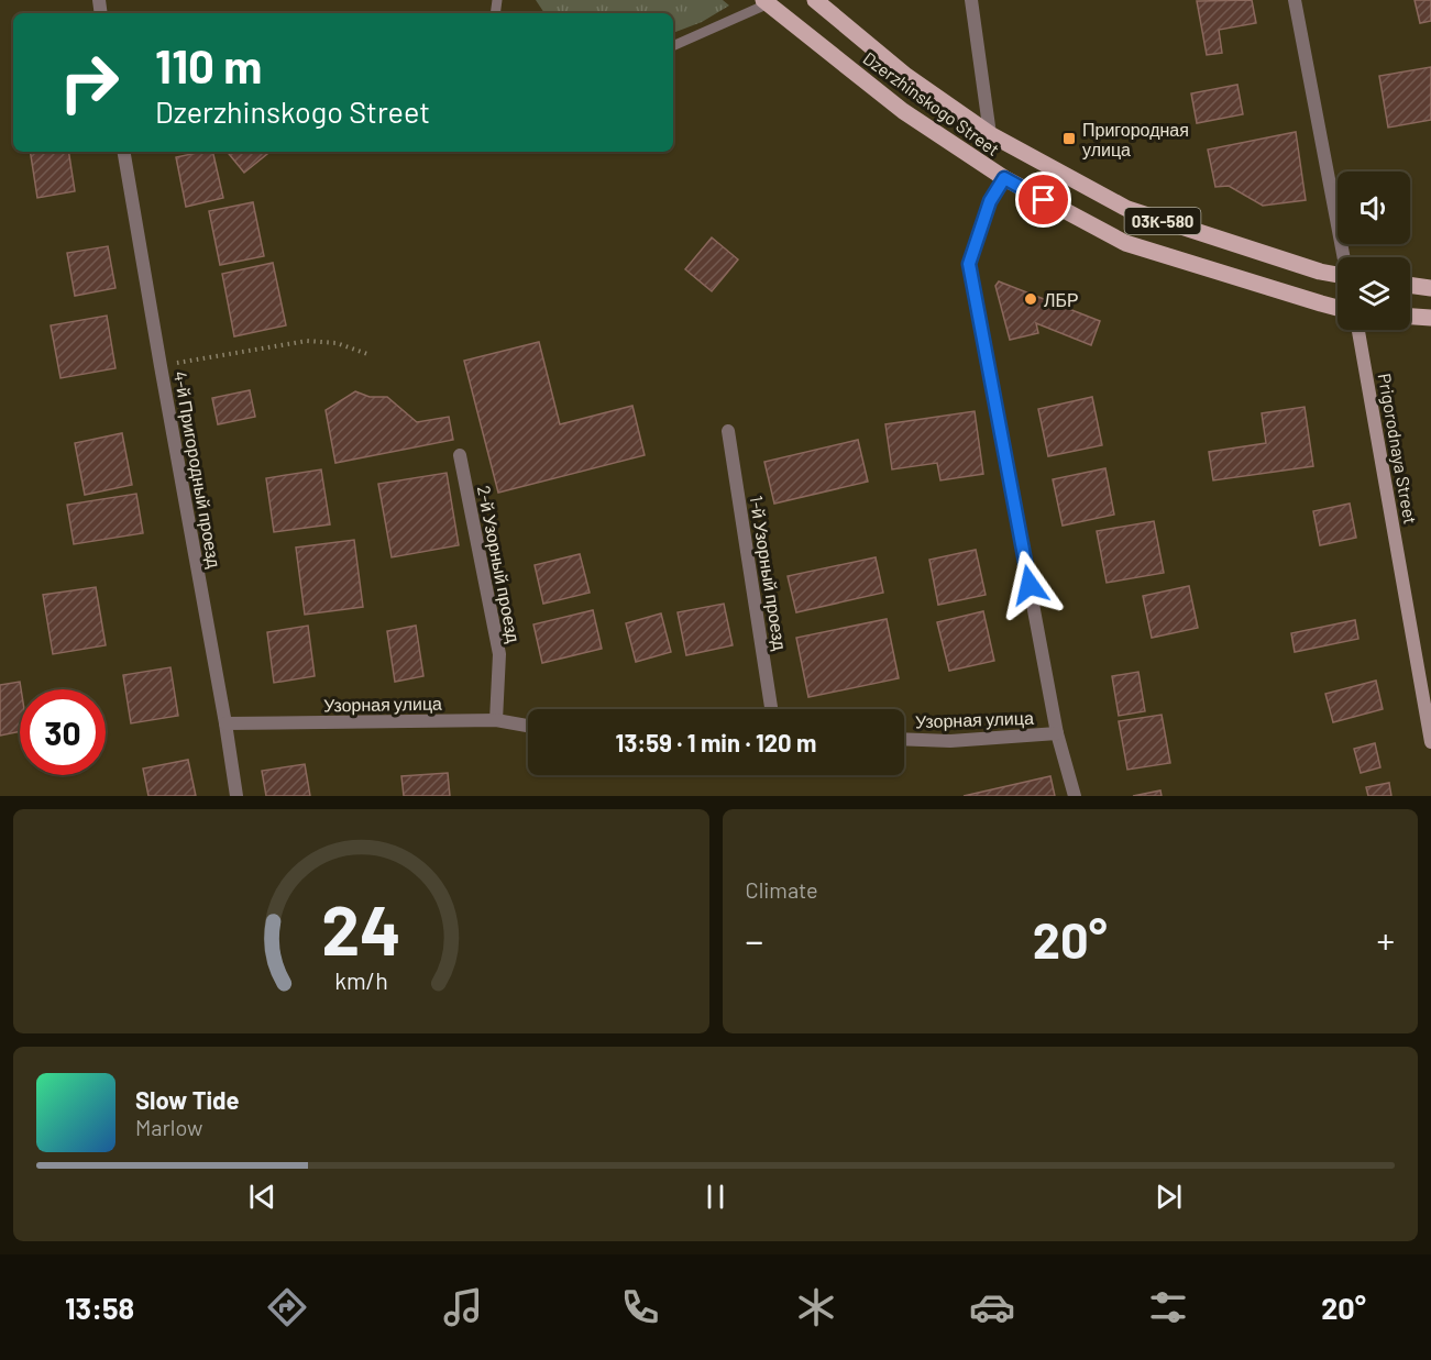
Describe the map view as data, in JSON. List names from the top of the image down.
{
  "streets": {
    "main road": ["Dzerzhinskogo Street", "03К-580"],
    "street": [
      "Prigorodnaya Street",
      "4-й Пригородный проезд",
      "2-й Узорный проезд",
      "1-й Узорный проезд",
      "Узорная улица"
    ]
  },
  "crossings": [
    ["4-й Пригородный проезд", "Узорная улица"],
    ["2-й Узорный проезд", "Узорная улица"]
  ],
  "places": {
    "transit": ["Пригородная улица"],
    "other": ["ЛБР"]
  },
  "page": {
    "turn": ["110 m", "Dzerzhinskogo Street"],
    "limit": "30",
    "trip": "13:59 · 1 min · 120 m",
    "tile": "Climate",
    "heat": ["−", "20°", "+"],
    "song": ["Slow Tide", "Marlow"],
    "tabs": ["13:58", "20°"],
    "gauge": ["24", "km/h"]
  }
}
